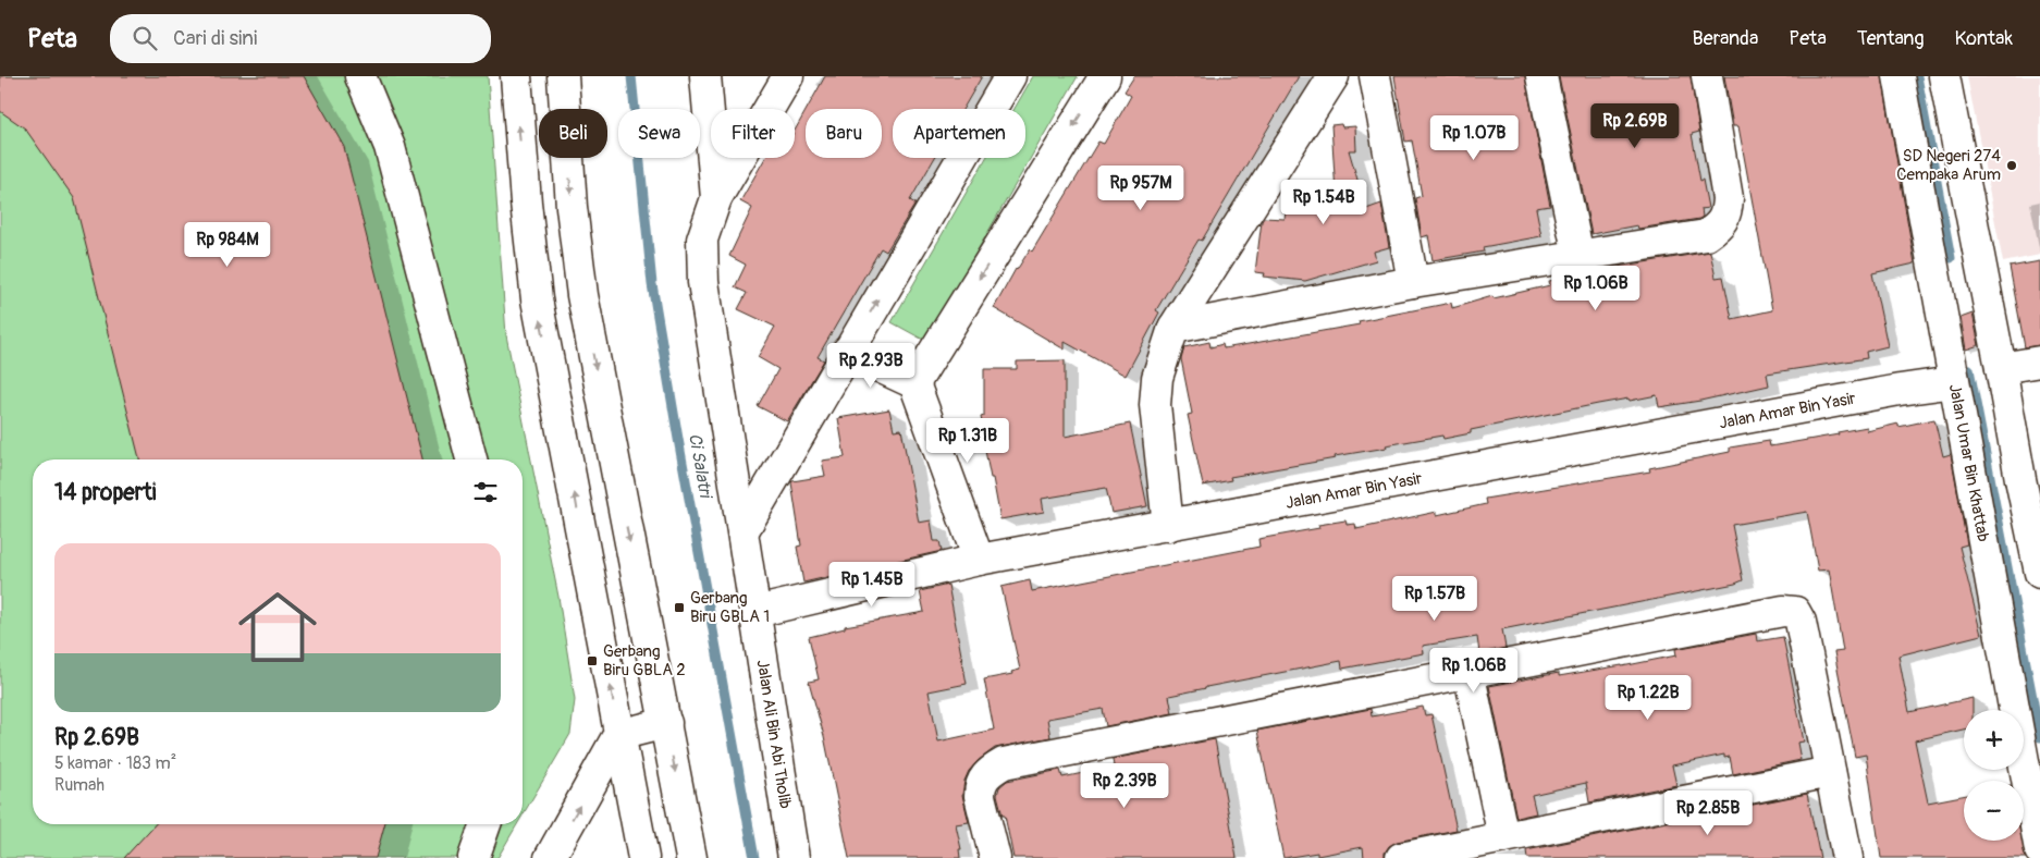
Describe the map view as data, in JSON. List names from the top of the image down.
{
  "streets": {
    "street": ["Jalan Amar Bin Yasir", "Jalan Umar Bin Khattab", "Jalan Ali Bin Abi Tholib"]
  },
  "crossings": [
    ["Jalan Amar Bin Yasir", "Jalan Umar Bin Khattab"],
    ["Jalan Amar Bin Yasir", "Jalan Ali Bin Abi Tholib"]
  ],
  "water": ["Ci Salatri"],
  "places": {
    "other": ["SD Negeri 274 Cempaka Arum"],
    "transit": ["Gerbang Biru GBLA 1", "Gerbang Biru GBLA 2"]
  },
  "page": {
    "header": "Peta",
    "search": "Cari di sini",
    "nav": [
      "Beranda",
      "Peta",
      "Tentang",
      "Kontak"
    ],
    "price": [
      "Rp 2.69B",
      "Rp 1.07B",
      "Rp 957M",
      "Rp 1.54B",
      "Rp 984M",
      "Rp 1.06B",
      "Rp 2.93B",
      "Rp 1.31B",
      "Rp 1.45B",
      "Rp 1.57B",
      "Rp 1.06B",
      "Rp 1.22B",
      "Rp 2.39B",
      "Rp 2.85B"
    ],
    "chip": [
      "Beli",
      "Sewa",
      "Filter",
      "Baru",
      "Apartemen"
    ],
    "heading": "14 properti",
    "list": [
      {
        "name": "Rp 2.69B",
        "note": "5 kamar · 183 m² · Rumah"
      }
    ],
    "map_buttons": ["+", "−"]
  }
}
